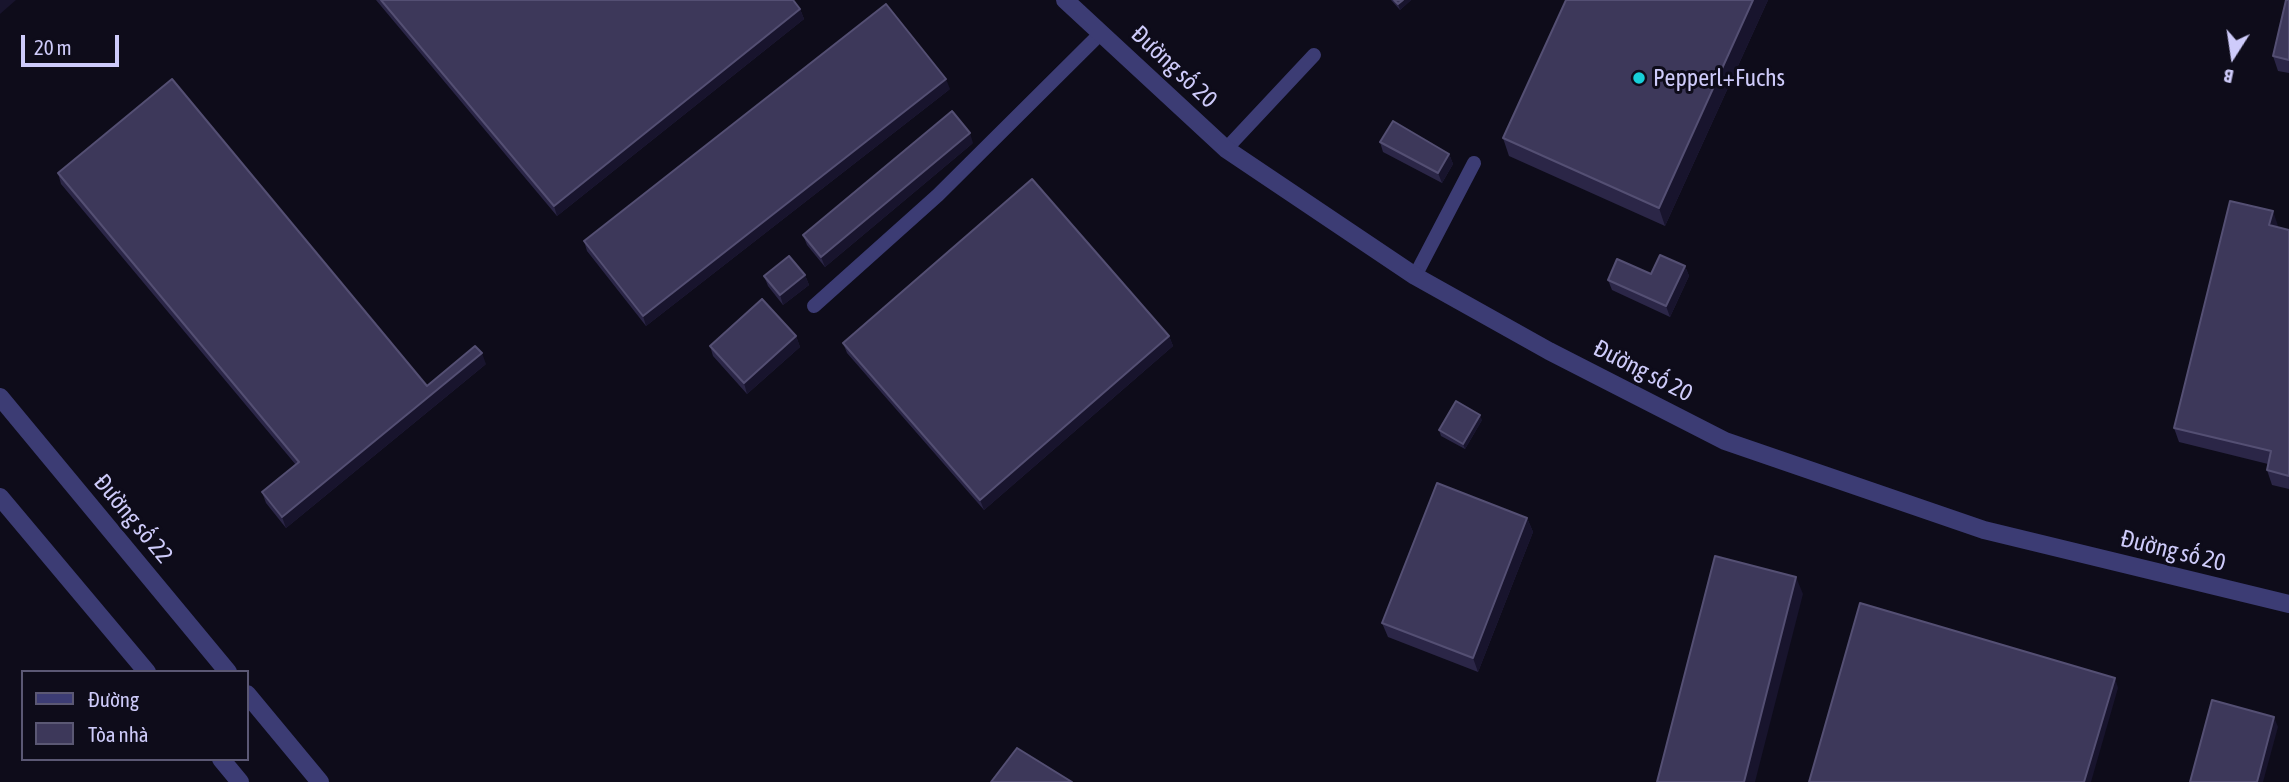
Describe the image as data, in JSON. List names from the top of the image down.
{
  "streets": {
    "street": ["Đường số 20", "Đường số 22"]
  },
  "places": ["Pepperl+Fuchs"],
  "legend": ["Đường", "Tòa nhà"],
  "scale_bar": "20 m",
  "north": "bottom"
}
